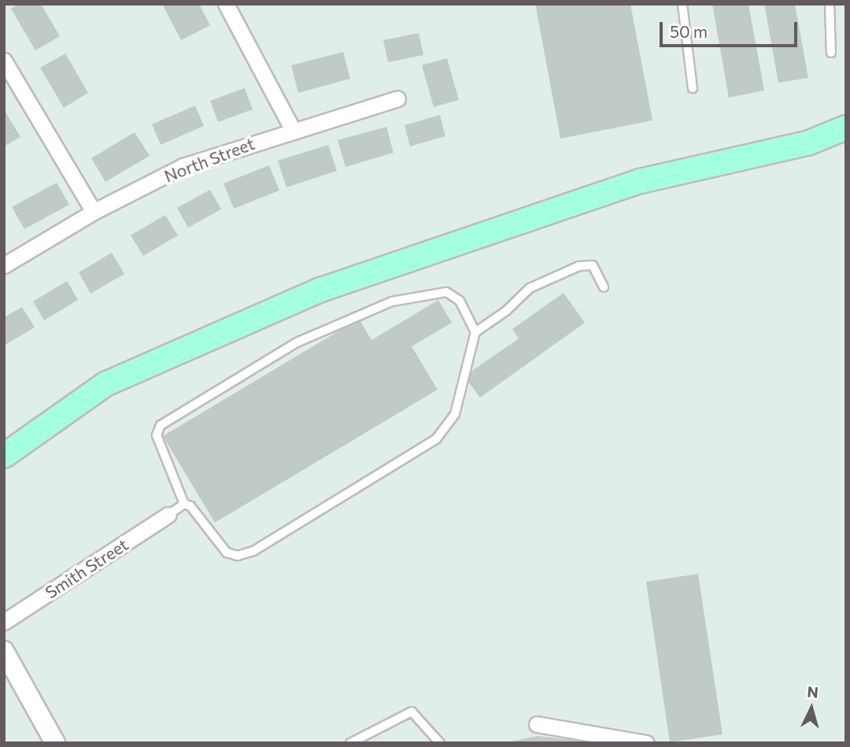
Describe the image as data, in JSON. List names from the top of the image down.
{
  "streets": {
    "street": ["North Street", "Smith Street"]
  },
  "scale_bar": "50 m",
  "north": "top"
}
